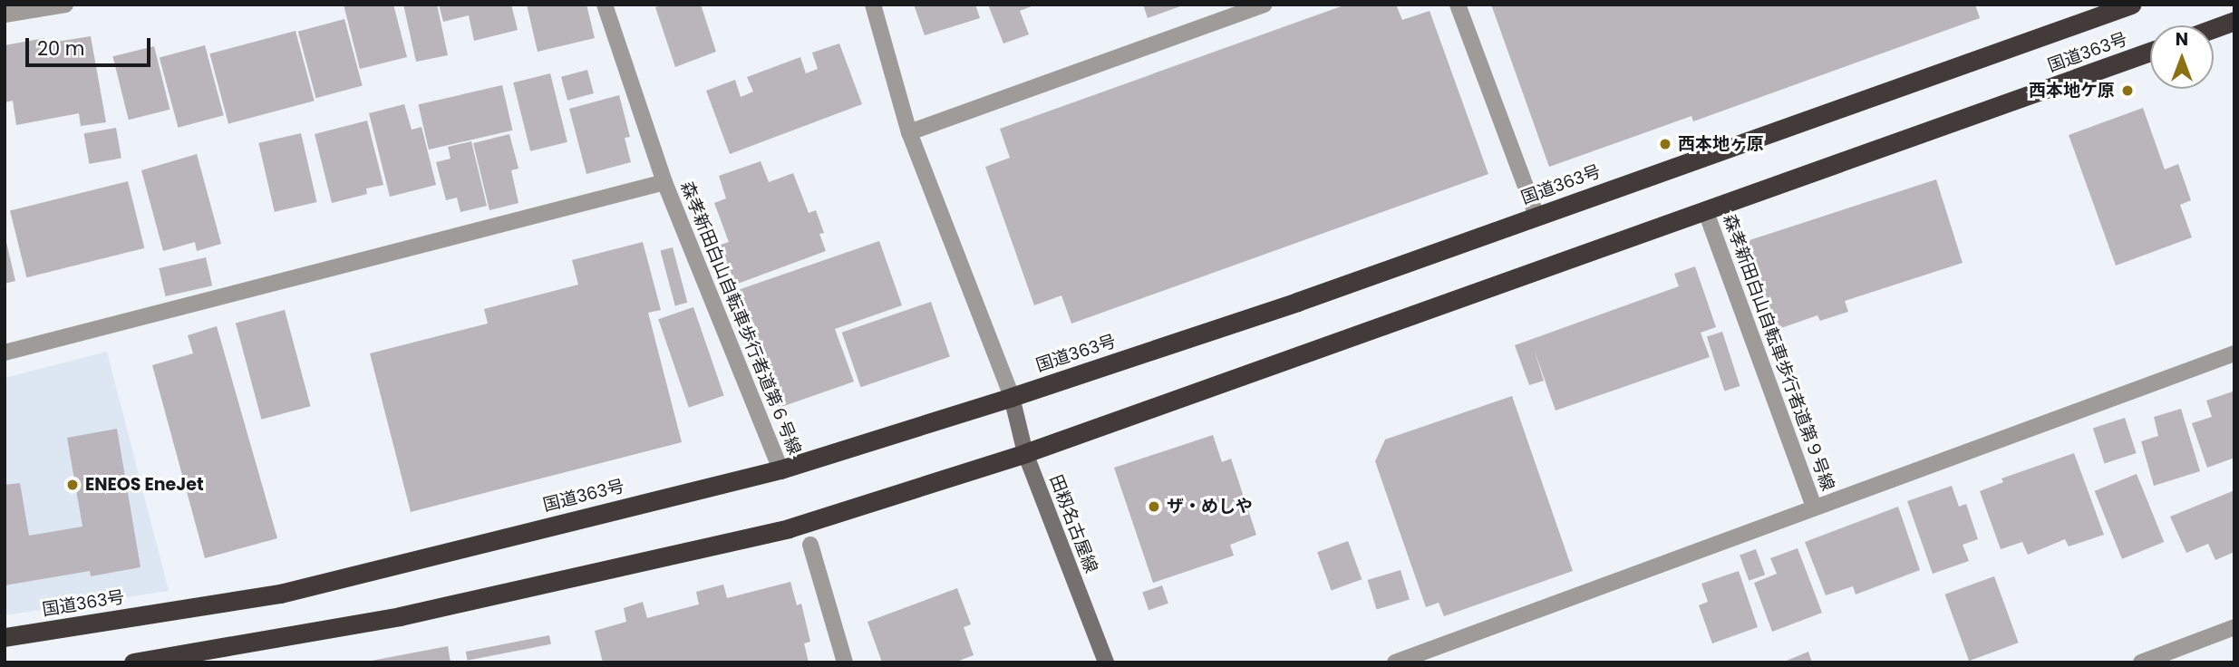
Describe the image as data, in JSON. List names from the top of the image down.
{
  "streets": {
    "highway": ["国道363号"],
    "main road": ["田籾名古屋線"],
    "street": ["森孝新田白山自転車歩行者道第６号線", "森孝新田白山自転車歩行者道第９号線"]
  },
  "crossings": [
    ["国道363号", "森孝新田白山自転車歩行者道第６号線"],
    ["国道363号", "森孝新田白山自転車歩行者道第９号線"],
    ["国道363号", "田籾名古屋線"]
  ],
  "places": [
    "西本地ケ原",
    "西本地ヶ原",
    "ENEOS EneJet",
    "ザ・めしや"
  ],
  "scale_bar": "20 m",
  "north": "top"
}
